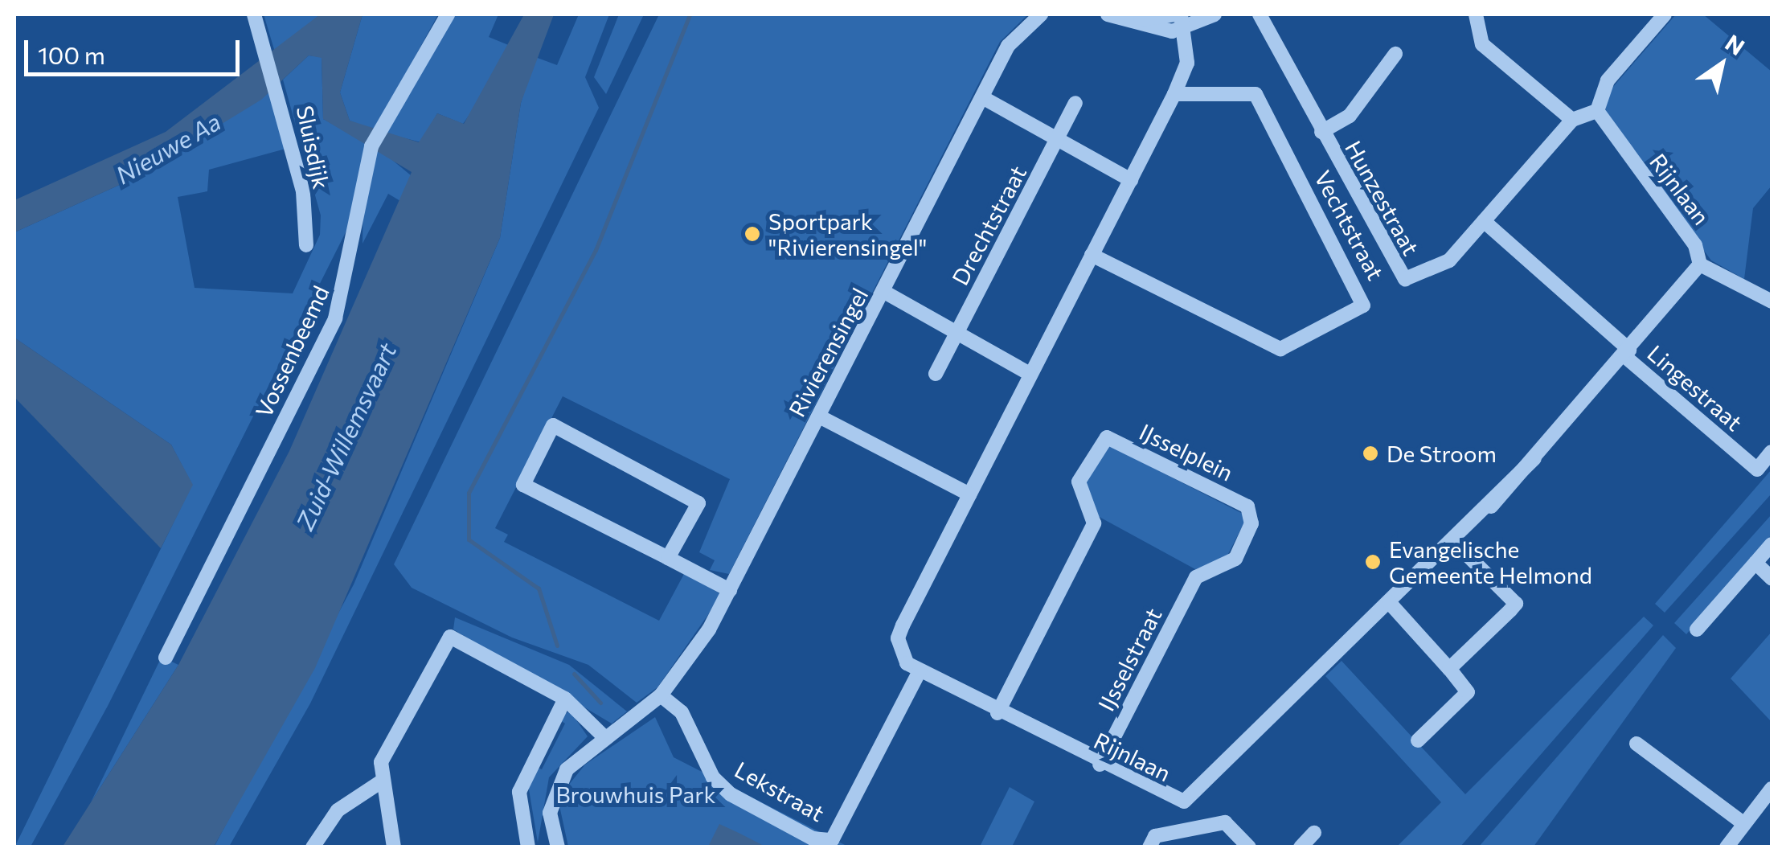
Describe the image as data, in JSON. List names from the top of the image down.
{
  "streets": {
    "street": [
      "Sluisdijk",
      "Rijnlaan",
      "Hunzestraat",
      "Drechtstraat",
      "Vechtstraat",
      "Vossenbeemd",
      "Rivierensingel",
      "Lingestraat",
      "IJsselplein",
      "IJsselstraat",
      "Lekstraat"
    ]
  },
  "crossings": [
    ["Rijnlaan", "Hunzestraat"],
    ["Rijnlaan", "Vechtstraat"],
    ["Rijnlaan", "Lingestraat"],
    ["Rijnlaan", "IJsselplein"],
    ["Rijnlaan", "IJsselstraat"],
    ["Rijnlaan", "Lekstraat"],
    ["Rivierensingel", "Lekstraat"],
    ["IJsselplein", "IJsselstraat"]
  ],
  "water": ["Nieuwe Aa", "Zuid-Willemsvaart"],
  "parks": ["Brouwhuis Park"],
  "places": ["Sportpark \"Rivierensingel\"", "De Stroom", "Evangelische Gemeente Helmond"],
  "scale_bar": "100 m",
  "north": "top right"
}
